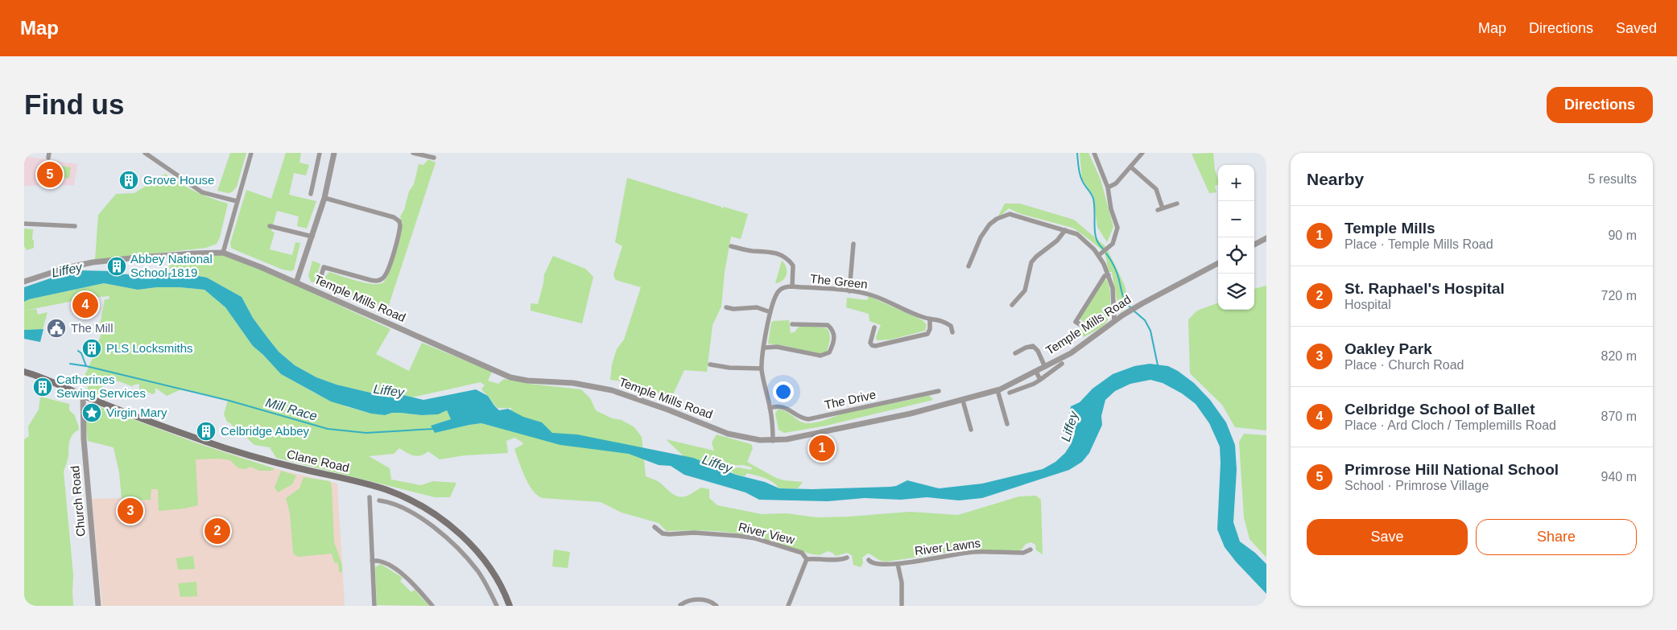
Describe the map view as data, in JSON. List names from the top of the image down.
{
  "streets": {
    "main road": ["Clane Road"],
    "street": [
      "The Green",
      "Temple Mills Road",
      "The Drive",
      "Church Road",
      "River View",
      "River Lawns"
    ]
  },
  "crossings": [
    ["Clane Road", "Church Road"]
  ],
  "water": ["Liffey", "Mill Race"],
  "places": {
    "building": [
      "Grove House",
      "Abbey National School 1819",
      "PLS Locksmiths",
      "Catherines Sewing Services",
      "Celbridge Abbey"
    ],
    "public building": ["The Mill"],
    "place": ["Virgin Mary"]
  },
  "page": {
    "header": "Map",
    "nav": ["Map", "Directions", "Saved"],
    "buttons": [
      "Directions",
      ["Save", "Share"]
    ],
    "title": "Find us",
    "heading": ["Nearby", "5 results"],
    "pins": [
      "5",
      "4",
      "1",
      "3",
      "2"
    ],
    "map_buttons": ["+", "−"],
    "list": [
      {
        "mark": "1",
        "name": "Temple Mills",
        "note": "Place · Temple Mills Road",
        "value": "90 m"
      },
      {
        "mark": "2",
        "name": "St. Raphael's Hospital",
        "note": "Hospital",
        "value": "720 m"
      },
      {
        "mark": "3",
        "name": "Oakley Park",
        "note": "Place · Church Road",
        "value": "820 m"
      },
      {
        "mark": "4",
        "name": "Celbridge School of Ballet",
        "note": "Place · Ard Cloch / Templemills Road",
        "value": "870 m"
      },
      {
        "mark": "5",
        "name": "Primrose Hill National School",
        "note": "School · Primrose Village",
        "value": "940 m"
      }
    ]
  }
}
